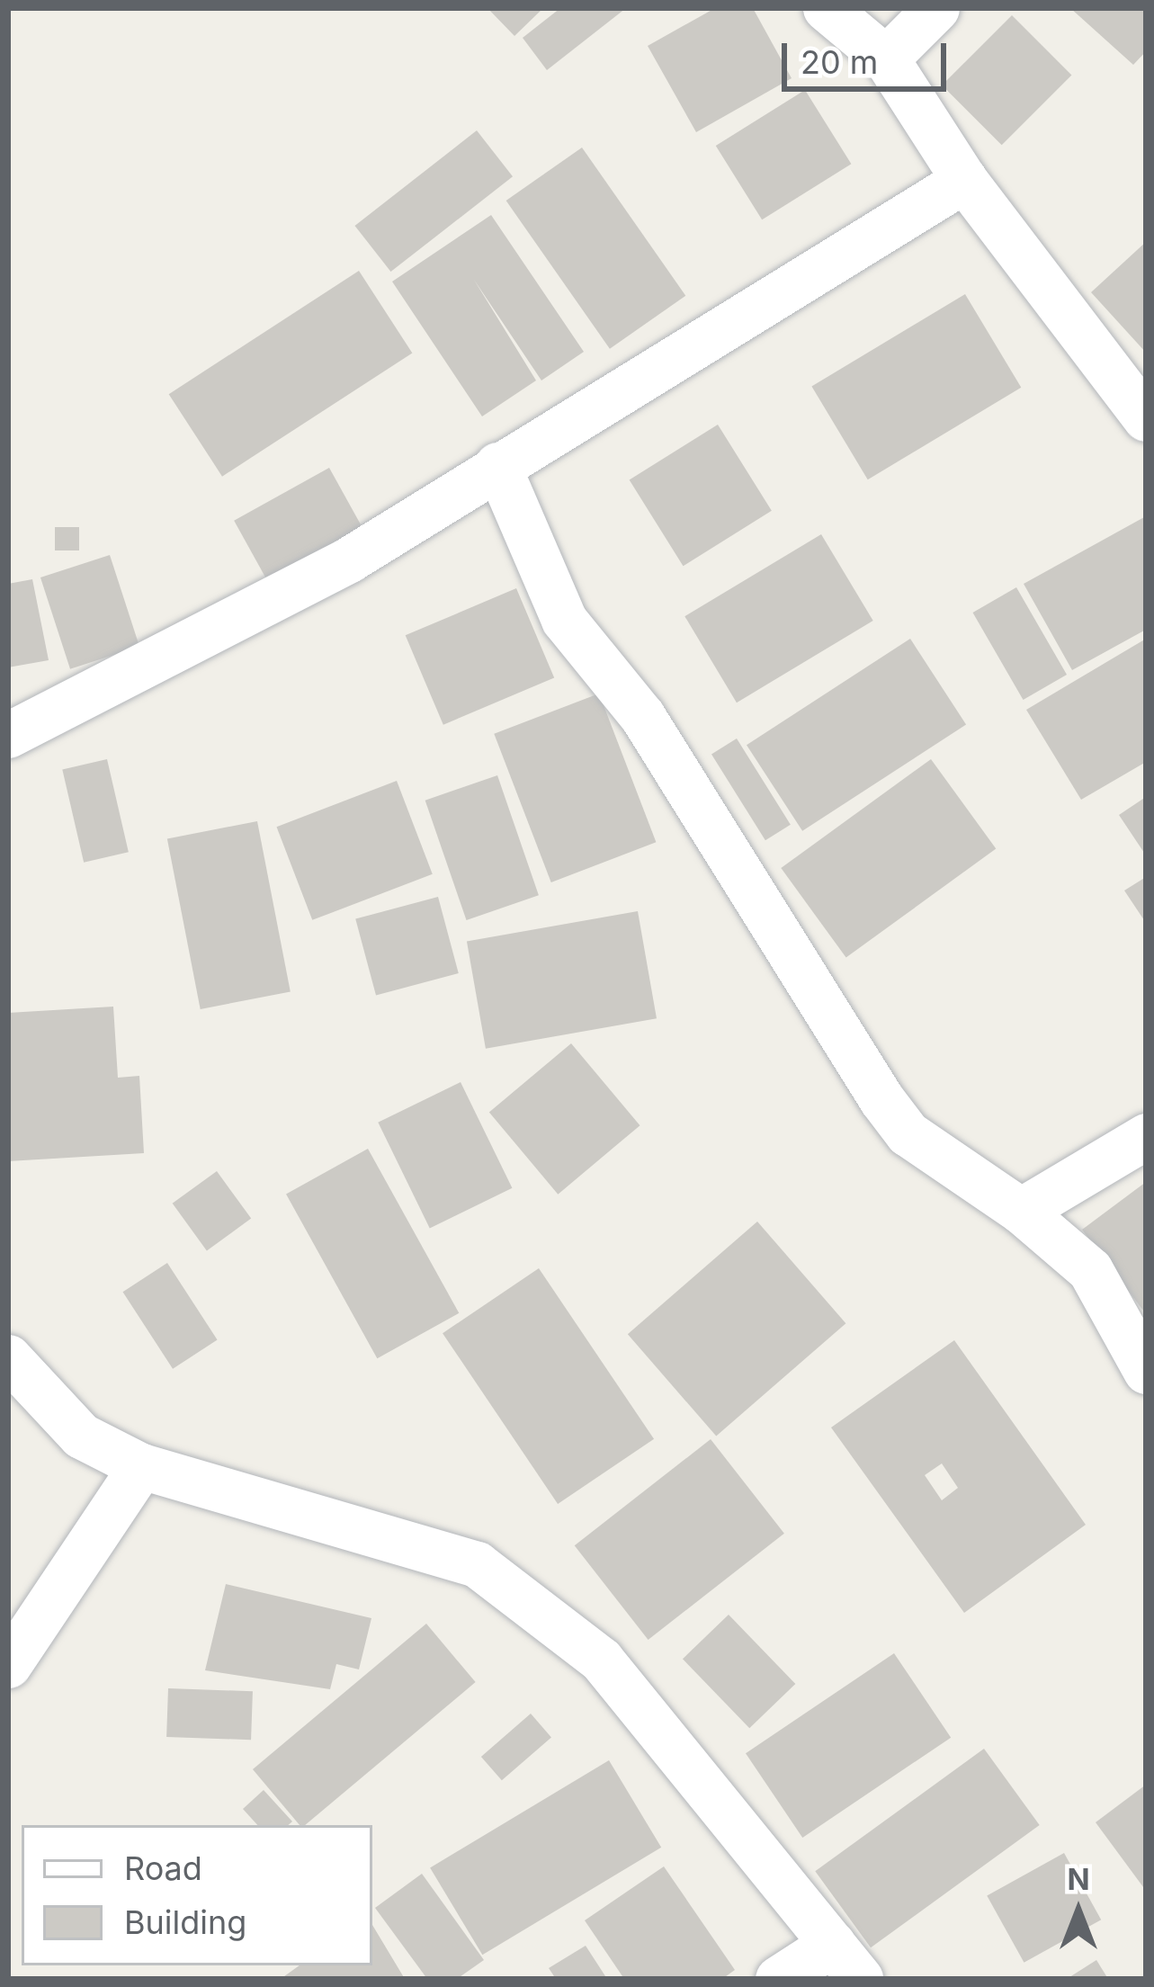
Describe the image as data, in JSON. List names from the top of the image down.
{
  "legend": ["Road", "Building"],
  "scale_bar": "20 m",
  "north": "top"
}
